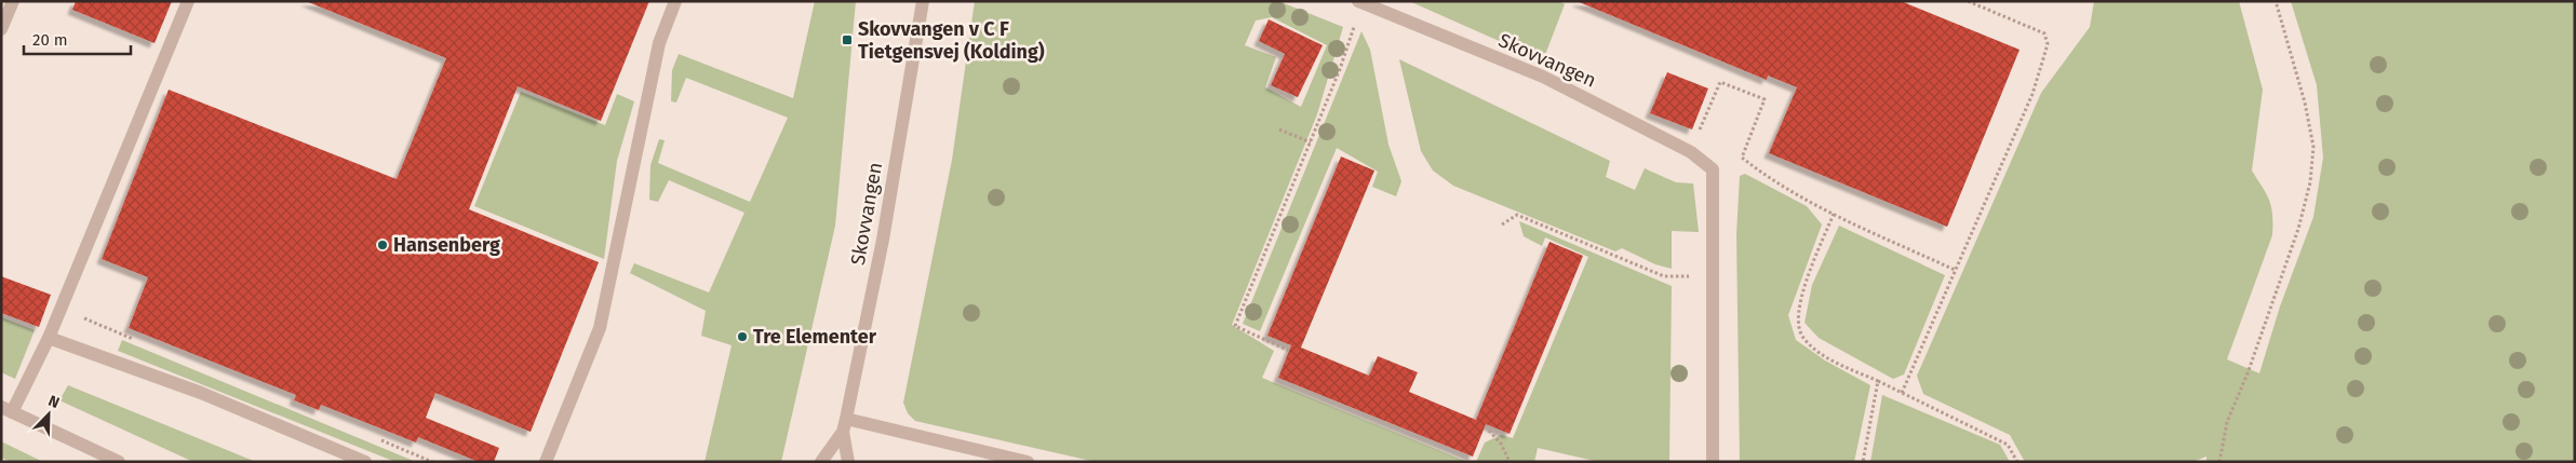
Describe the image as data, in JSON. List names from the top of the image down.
{
  "streets": {
    "street": ["Skovvangen"]
  },
  "places": {
    "transit": ["Skovvangen v C F Tietgensvej (Kolding)"],
    "other": ["Hansenberg", "Tre Elementer"]
  },
  "scale_bar": "20 m",
  "north": "top right"
}
